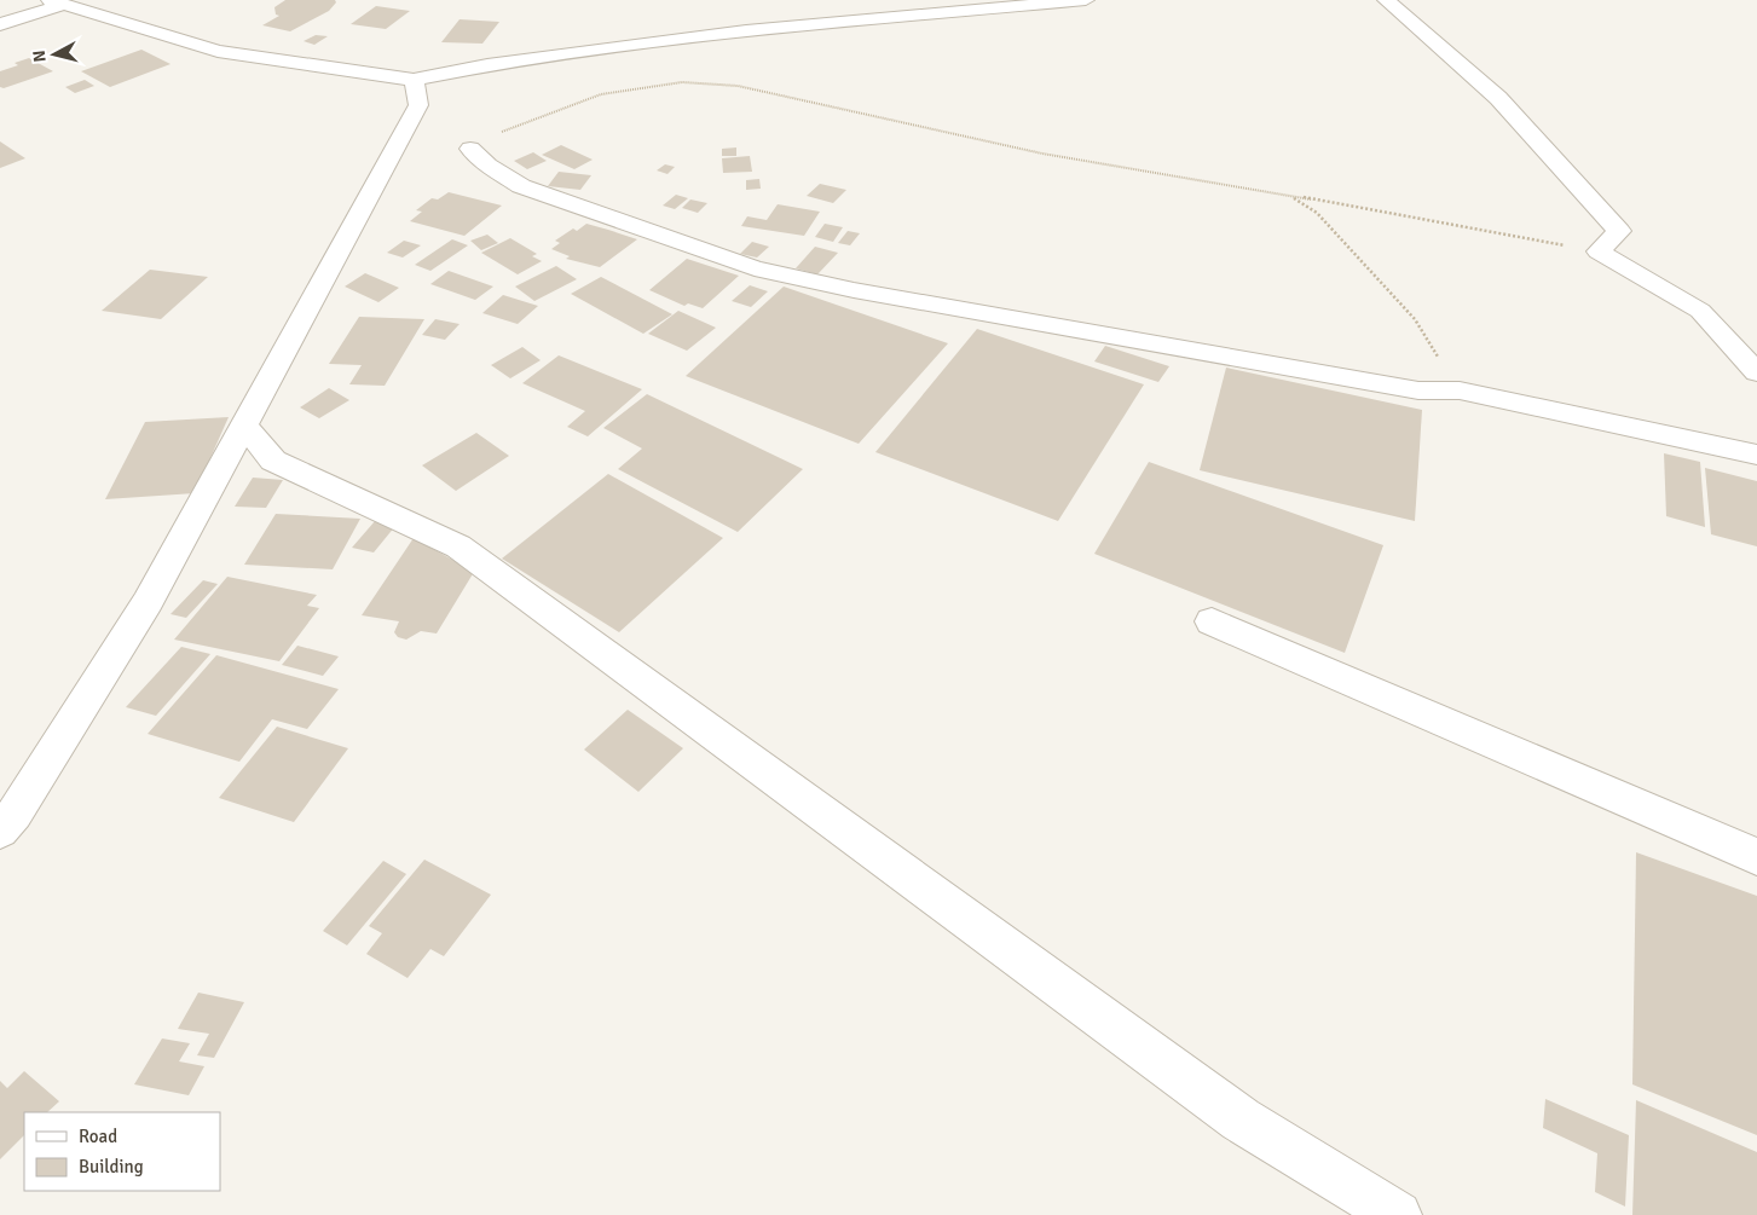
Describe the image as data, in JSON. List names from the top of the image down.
{
  "legend": ["Road", "Building"],
  "north": "left"
}
